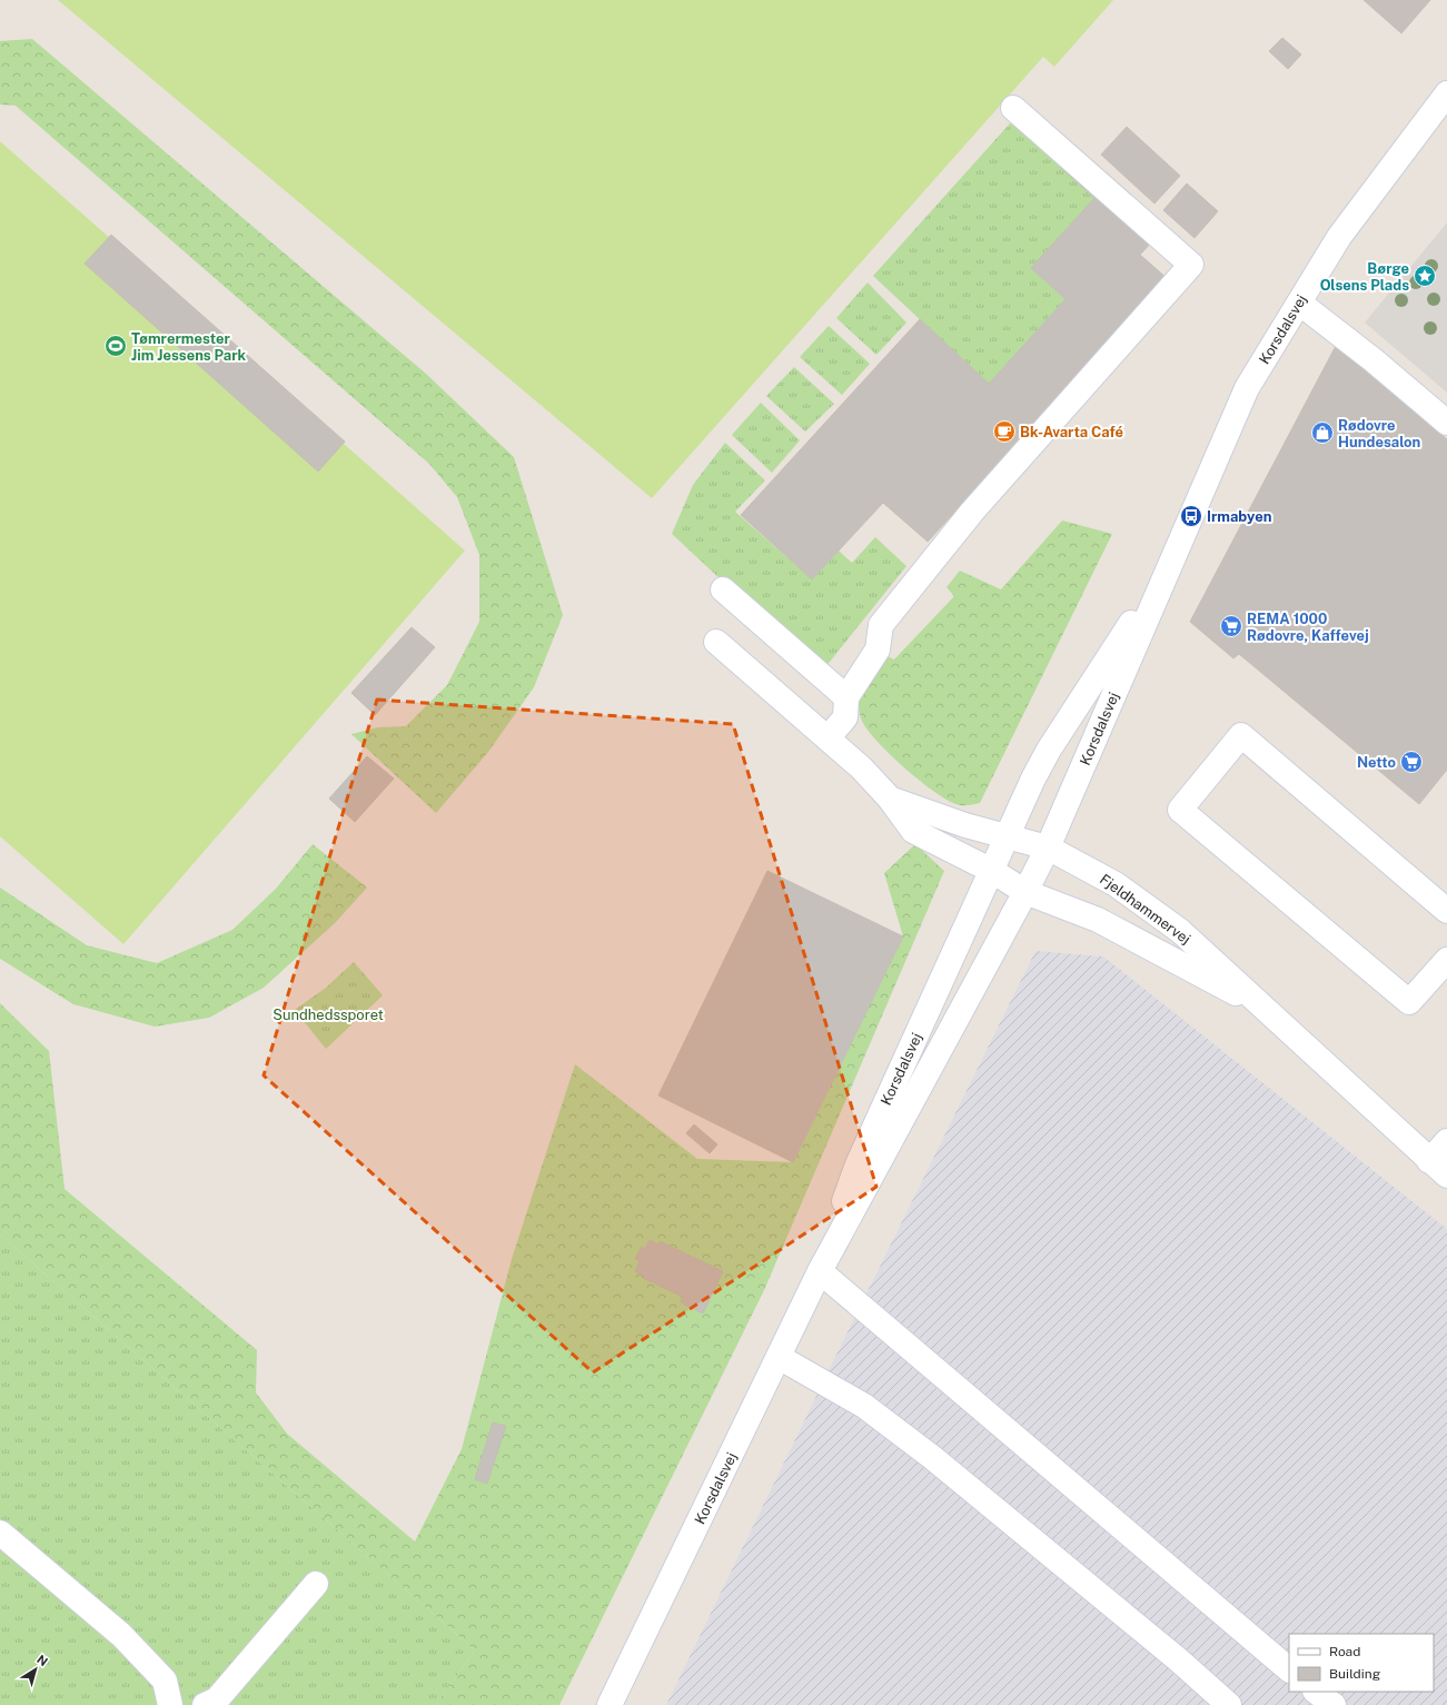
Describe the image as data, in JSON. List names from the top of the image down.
{
  "streets": {
    "street": ["Korsdalsvej", "Fjeldhammervej"]
  },
  "crossings": [
    ["Korsdalsvej", "Fjeldhammervej"]
  ],
  "parks": ["Sundhedssporet"],
  "places": {
    "place": ["Børge Olsens Plads"],
    "sports": ["Tømrermester Jim Jessens Park"],
    "cafe": ["Bk-Avarta Café"],
    "shop": ["Rødovre Hundesalon"],
    "bus stop": ["Irmabyen"],
    "supermarket": ["REMA 1000 Rødovre, Kaffevej", "Netto"]
  },
  "legend": ["Road", "Building"],
  "north": "top right"
}
